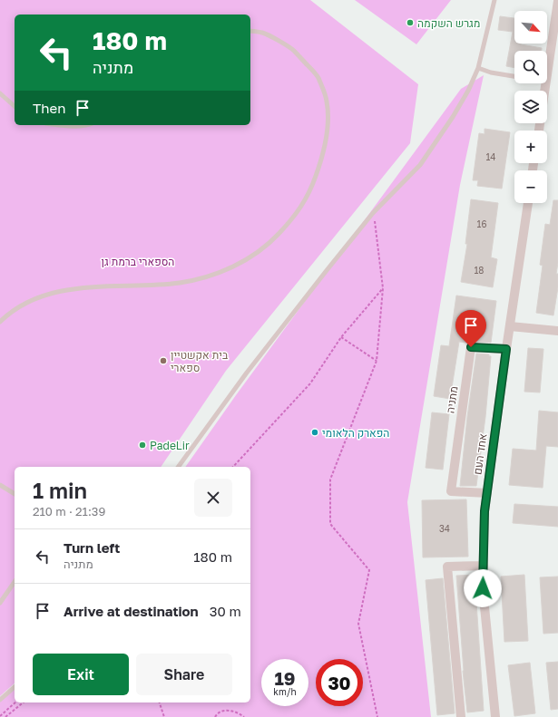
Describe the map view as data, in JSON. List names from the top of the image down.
{
  "streets": {
    "street": ["מתניה", "אחד העם"]
  },
  "crossings": [
    ["מתניה", "אחד העם"]
  ],
  "parks": ["הספארי ברמת גן"],
  "places": [
    "מגרש השקמה",
    "בית אקשטיין ספארי",
    "הפארק הלאומי",
    "PadeLir"
  ],
  "house_numbers": [
    "14",
    "16",
    "18",
    "34"
  ],
  "north": "bottom right",
  "page": {
    "map_buttons": ["+", "−"],
    "turn": ["180 m", "מתניה"],
    "then": "Then",
    "heading": ["1 min", "210 m · 21:39"],
    "list": [
      {
        "name": "Turn left",
        "note": "מתניה",
        "value": "180 m"
      },
      {
        "name": "Arrive at destination",
        "value": "30 m"
      }
    ],
    "buttons": ["Exit", "Share"],
    "speed": "19 km/h",
    "limit": "30"
  }
}
